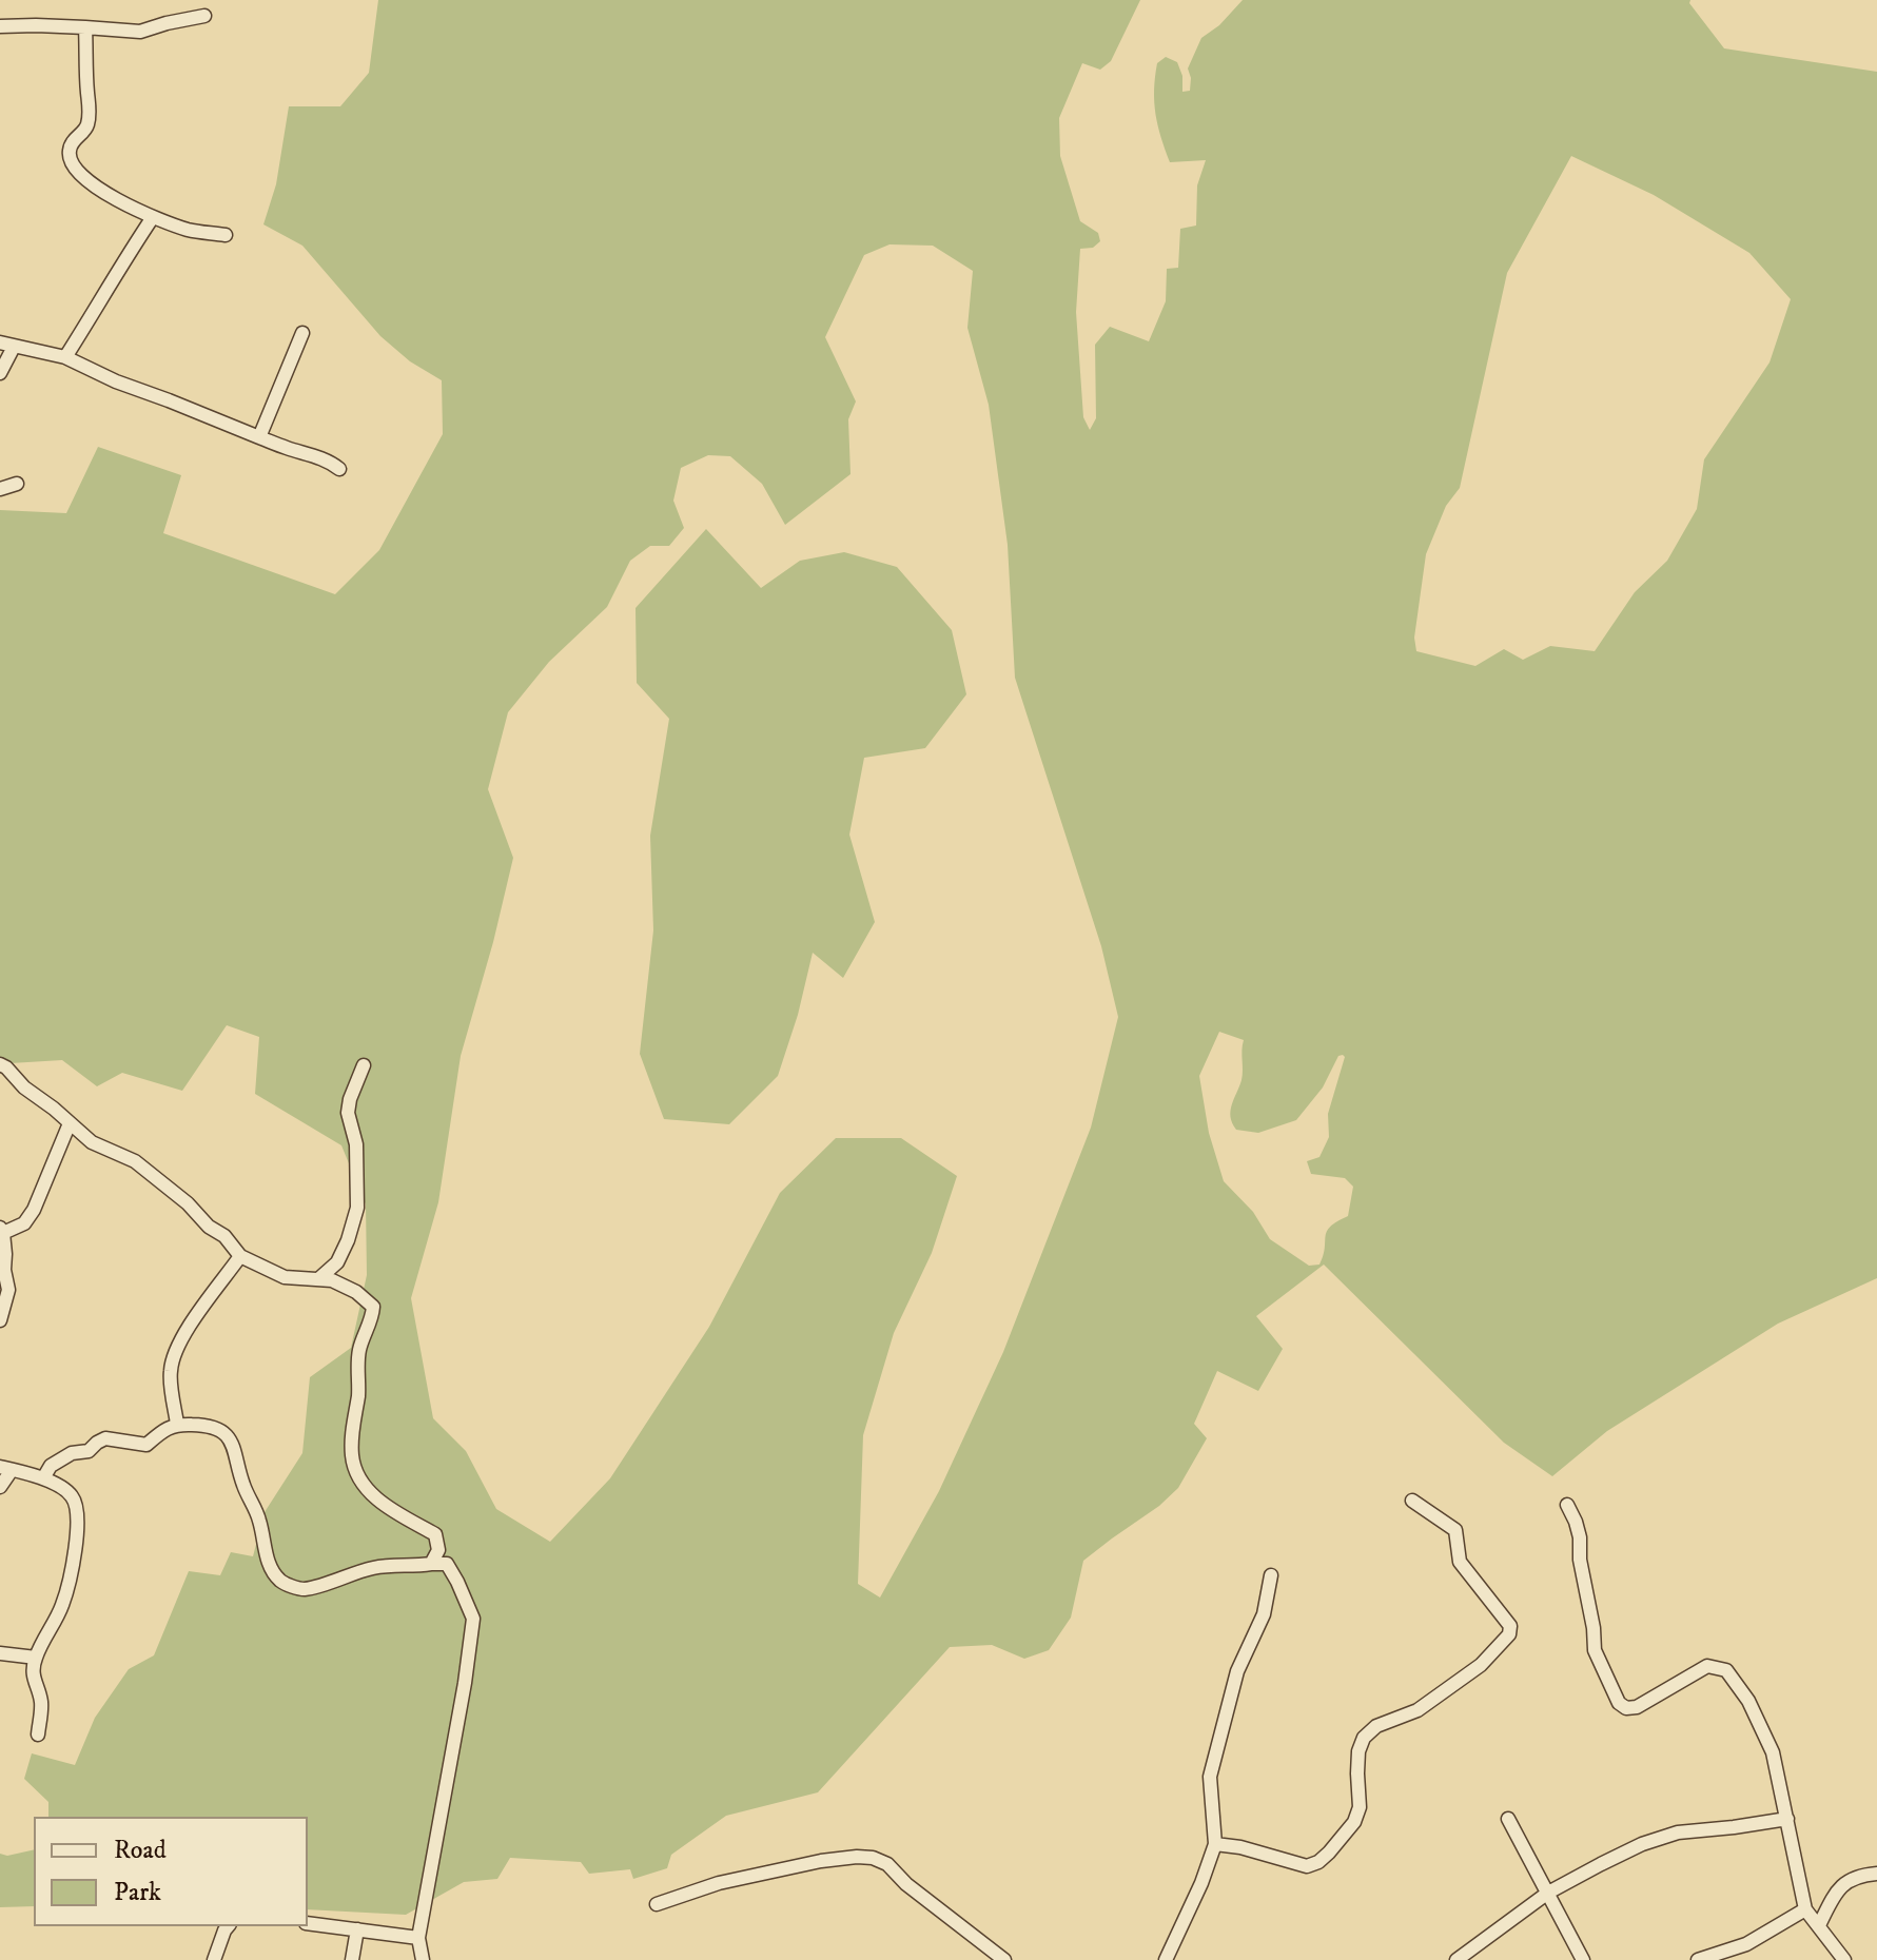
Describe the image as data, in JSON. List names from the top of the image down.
{
  "legend": ["Road", "Park"]
}
